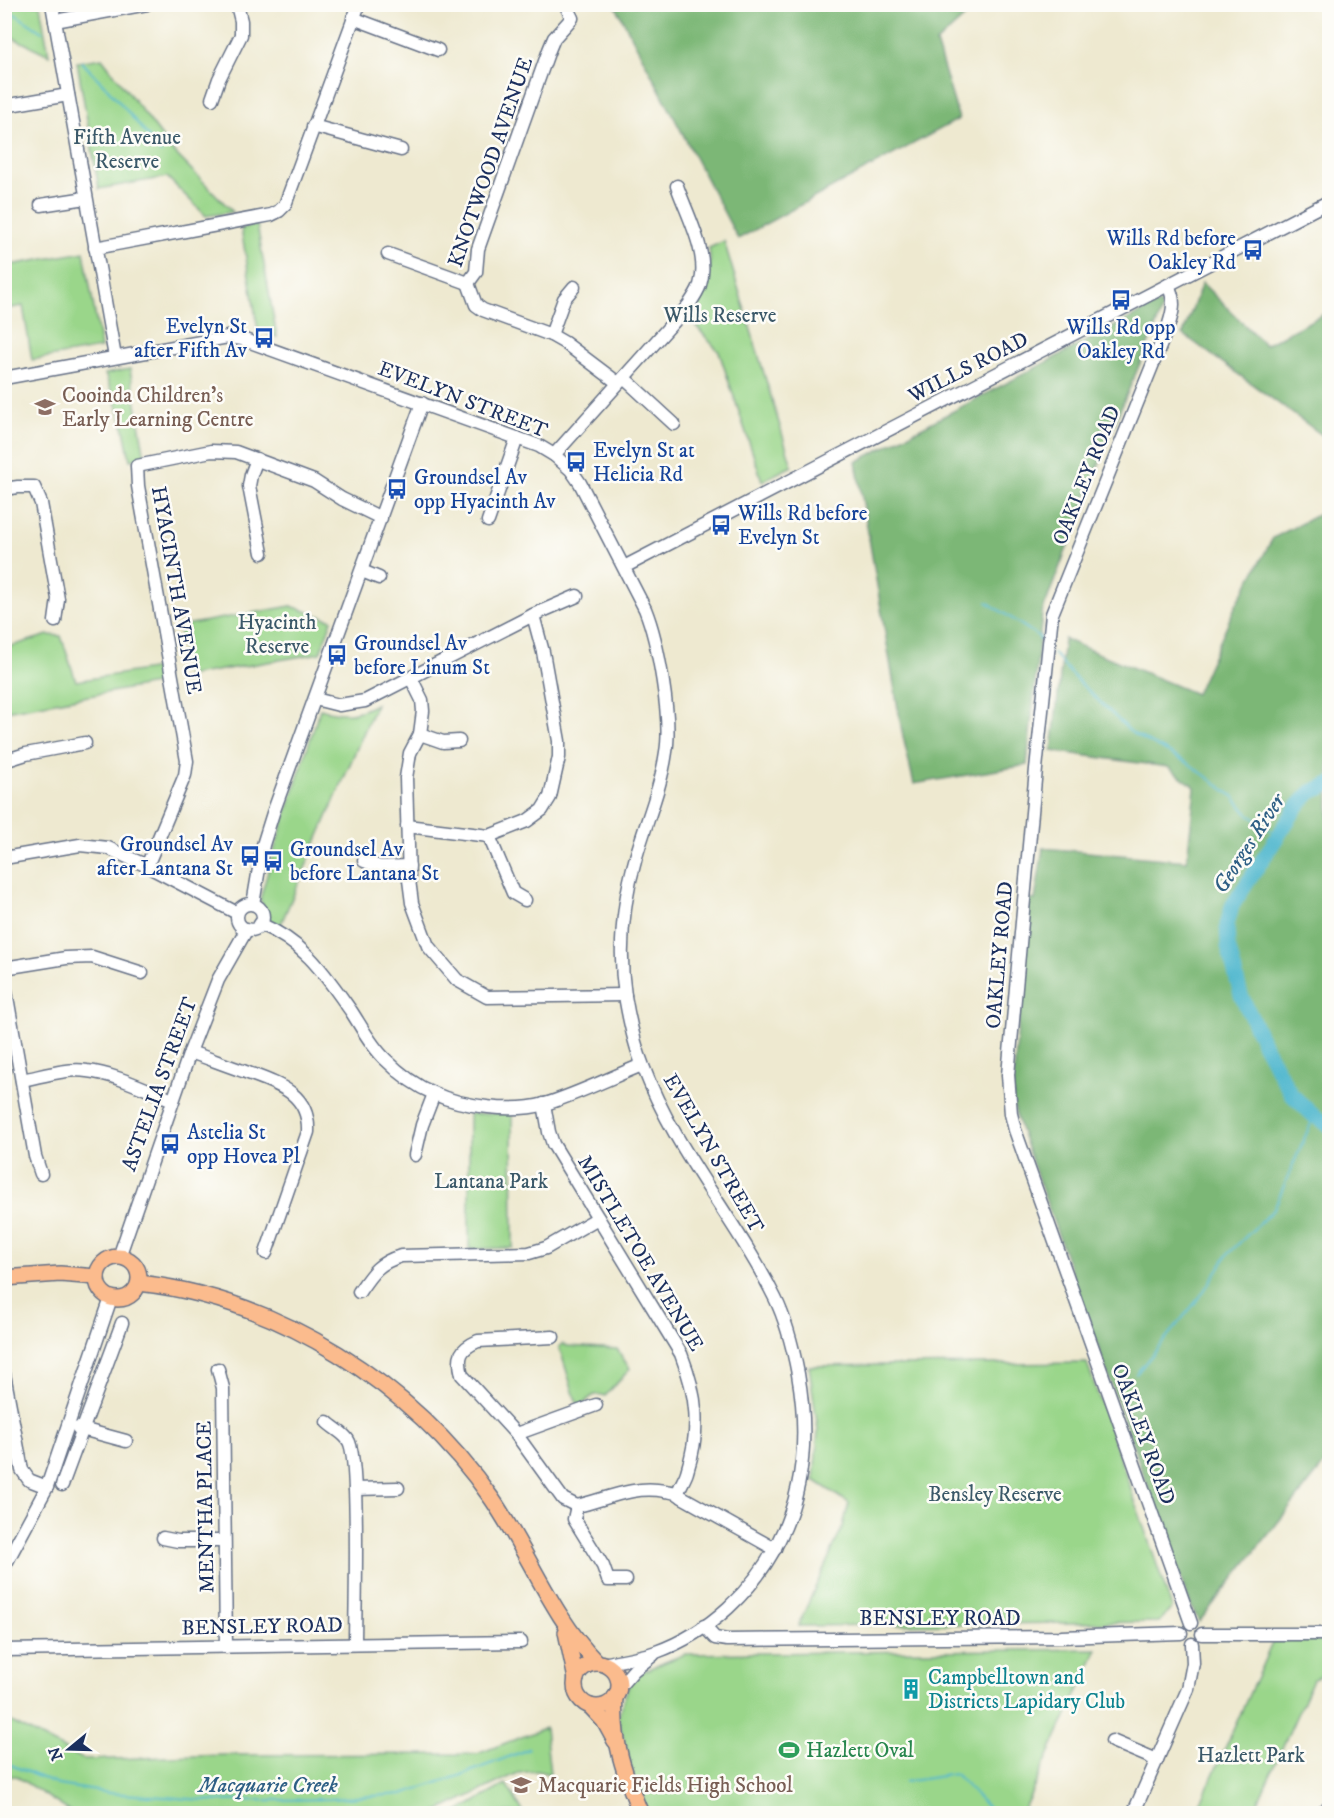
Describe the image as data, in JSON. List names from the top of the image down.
{
  "streets": {
    "street": [
      "KNOTWOOD AVENUE",
      "WILLS ROAD",
      "EVELYN STREET",
      "OAKLEY ROAD",
      "HYACINTH AVENUE",
      "ASTELIA STREET",
      "MISTLETOE AVENUE",
      "MENTHA PLACE",
      "BENSLEY ROAD"
    ]
  },
  "crossings": [
    ["WILLS ROAD", "EVELYN STREET"],
    ["WILLS ROAD", "OAKLEY ROAD"],
    ["EVELYN STREET", "BENSLEY ROAD"],
    ["OAKLEY ROAD", "BENSLEY ROAD"],
    ["MENTHA PLACE", "BENSLEY ROAD"]
  ],
  "water": ["Georges River", "Macquarie Creek"],
  "parks": [
    "Fifth Avenue Reserve",
    "Wills Reserve",
    "Hyacinth Reserve",
    "Lantana Park",
    "Bensley Reserve",
    "Hazlett Park"
  ],
  "places": {
    "bus stop": [
      "Wills Rd before Oakley Rd",
      "Wills Rd opp Oakley Rd",
      "Evelyn St after Fifth Av",
      "Evelyn St at Helicia Rd",
      "Groundsel Av opp Hyacinth Av",
      "Wills Rd before Evelyn St",
      "Groundsel Av before Linum St",
      "Groundsel Av after Lantana St",
      "Groundsel Av before Lantana St",
      "Astelia St opp Hovea Pl"
    ],
    "school or university": ["Cooinda Children’s Early Learning Centre", "Macquarie Fields High School"],
    "building": ["Campbelltown and Districts Lapidary Club"],
    "sports": ["Hazlett Oval"]
  },
  "north": "left"
}
